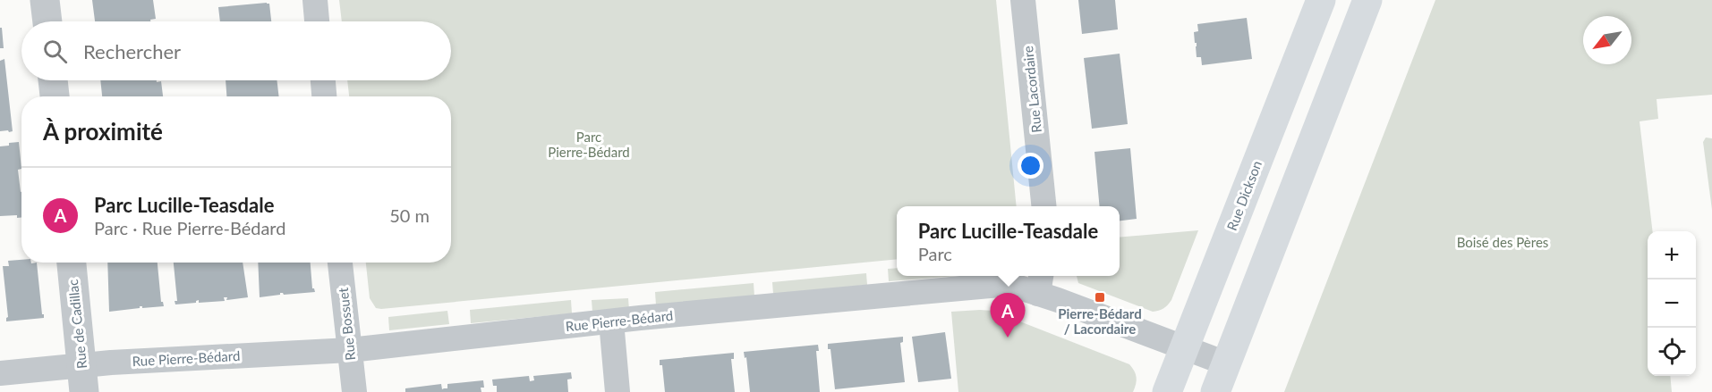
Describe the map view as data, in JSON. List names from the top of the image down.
{
  "streets": {
    "main road": ["Rue Dickson"],
    "street": [
      "Rue Lacordaire",
      "Rue Pierre-Bédard",
      "Rue de Cadillac",
      "Rue Bossuet"
    ]
  },
  "crossings": [
    ["Rue Dickson", "Rue Pierre-Bédard"],
    ["Rue Pierre-Bédard", "Rue de Cadillac"],
    ["Rue Pierre-Bédard", "Rue Bossuet"]
  ],
  "parks": ["Parc Pierre-Bédard", "Boisé des Pères"],
  "places": {
    "transit": ["Pierre-Bédard / Lacordaire"]
  },
  "north": "bottom left",
  "page": {
    "search": "Rechercher",
    "heading": "À proximité",
    "list": [
      {
        "mark": "A",
        "name": "Parc Lucille-Teasdale",
        "note": "Parc · Rue Pierre-Bédard",
        "value": "50 m"
      }
    ],
    "popup": ["Parc Lucille-Teasdale", "Parc"],
    "map_buttons": ["+", "−"],
    "pins": "A"
  }
}
